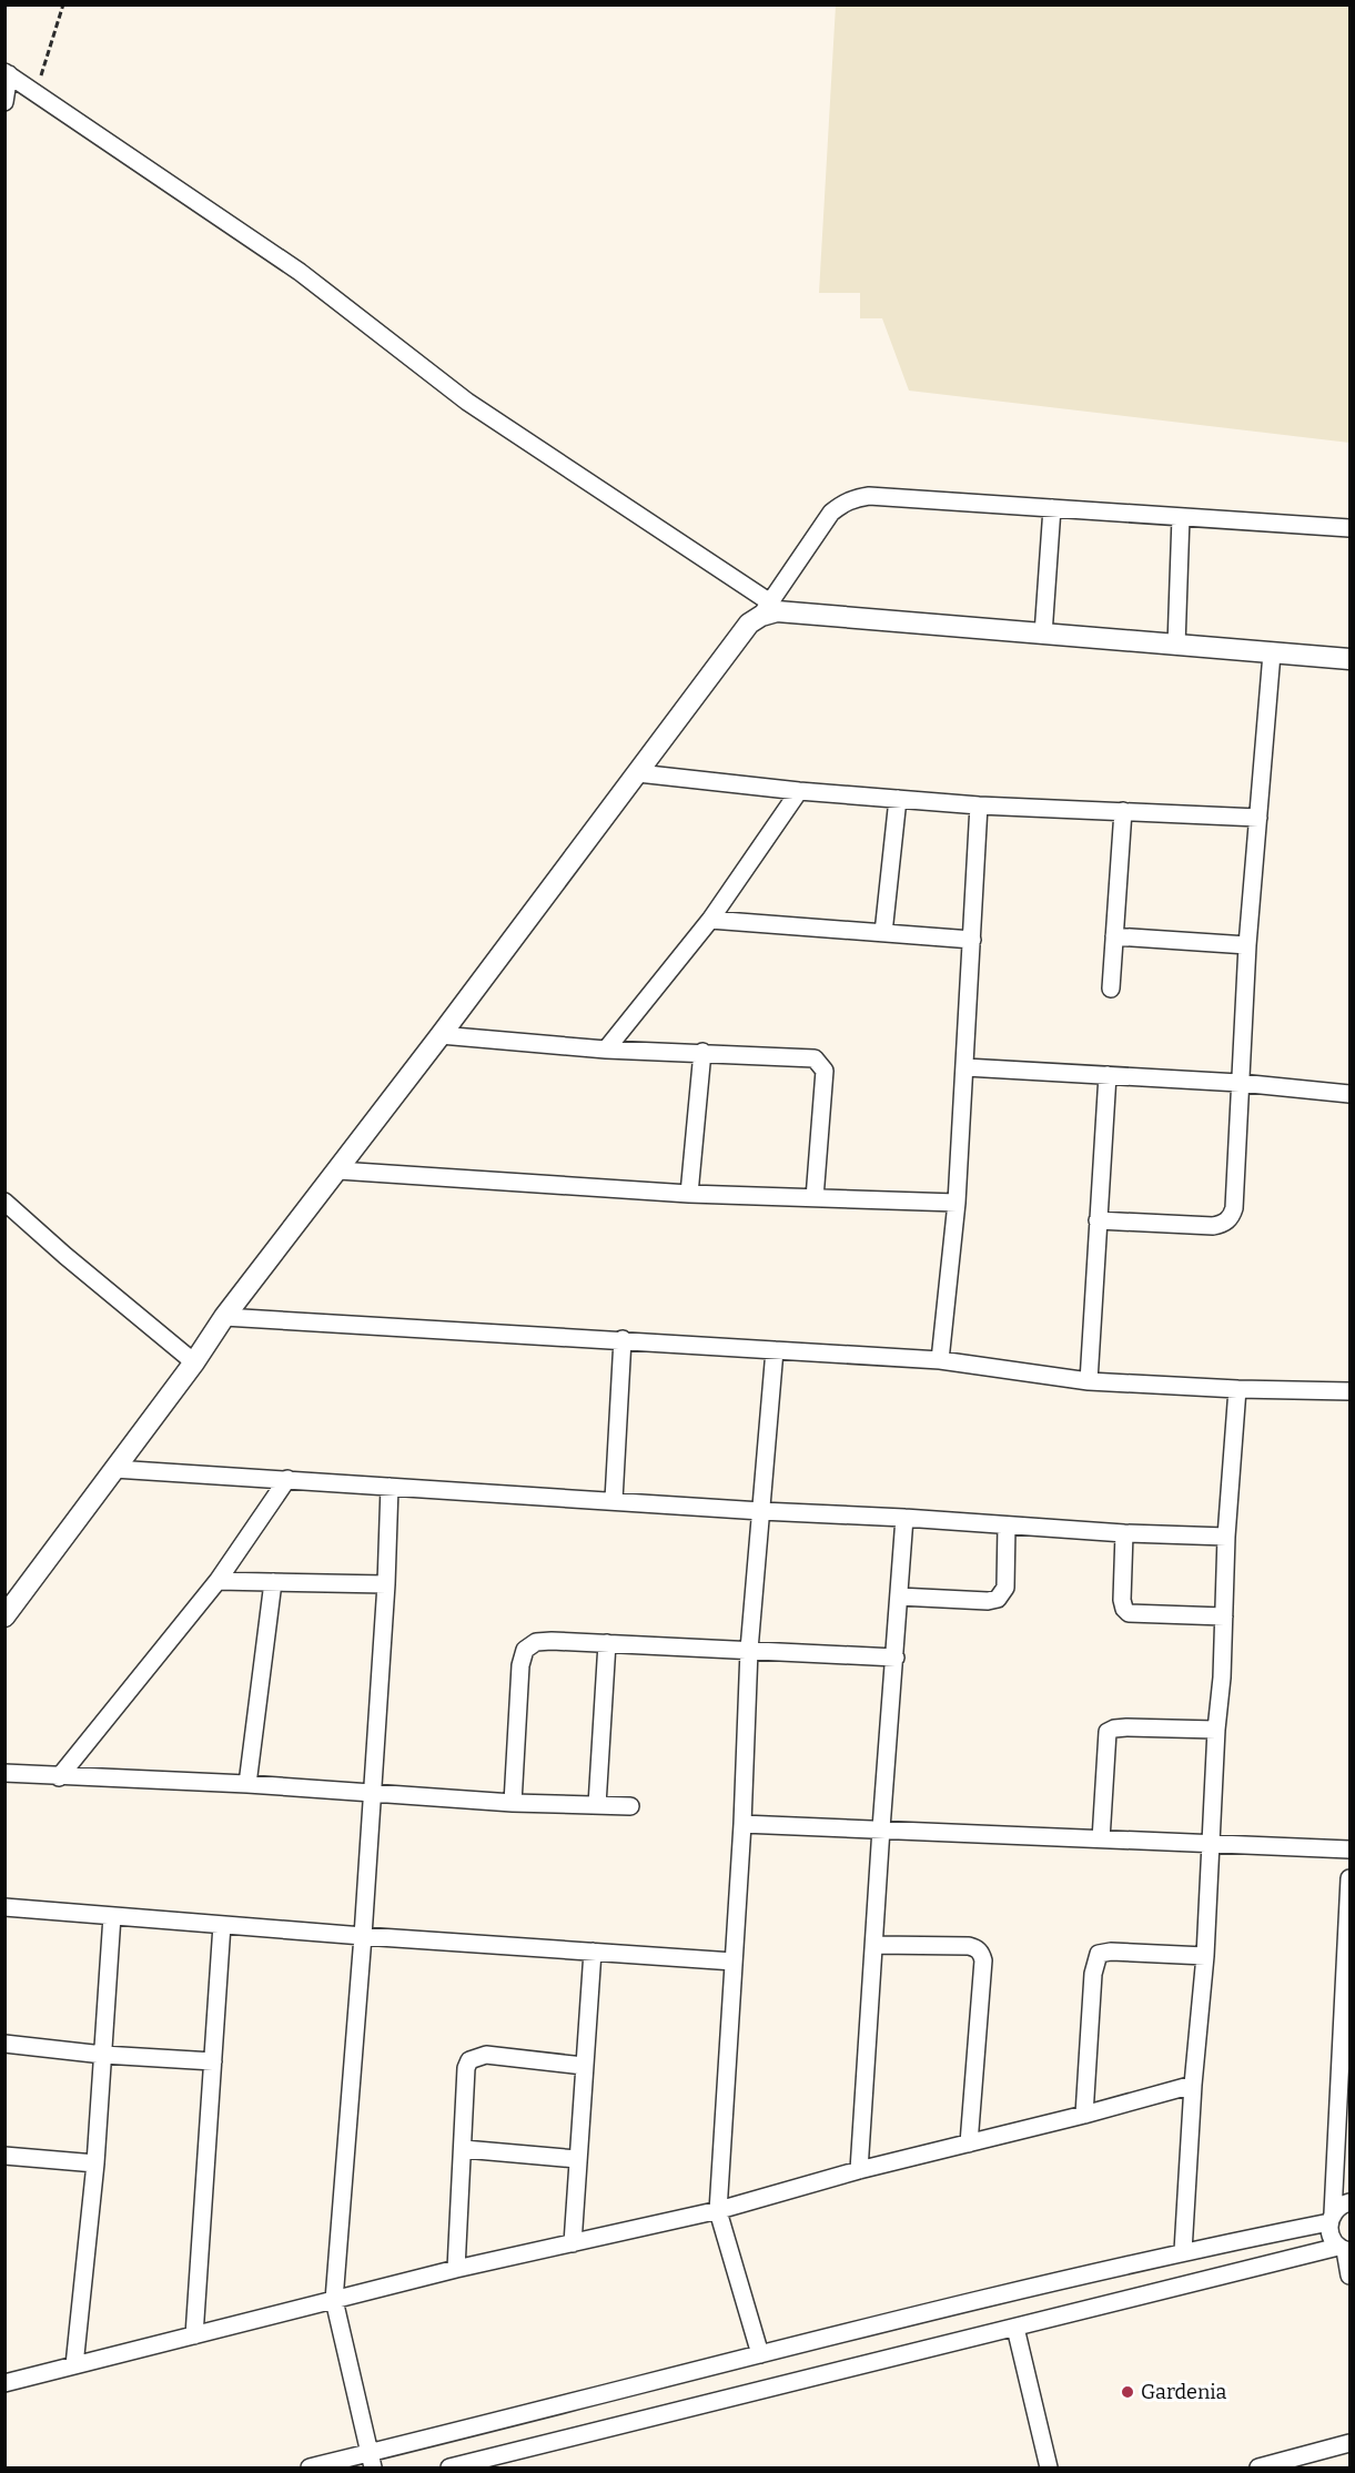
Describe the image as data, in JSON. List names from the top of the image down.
{
  "places": ["Gardenia"]
}
